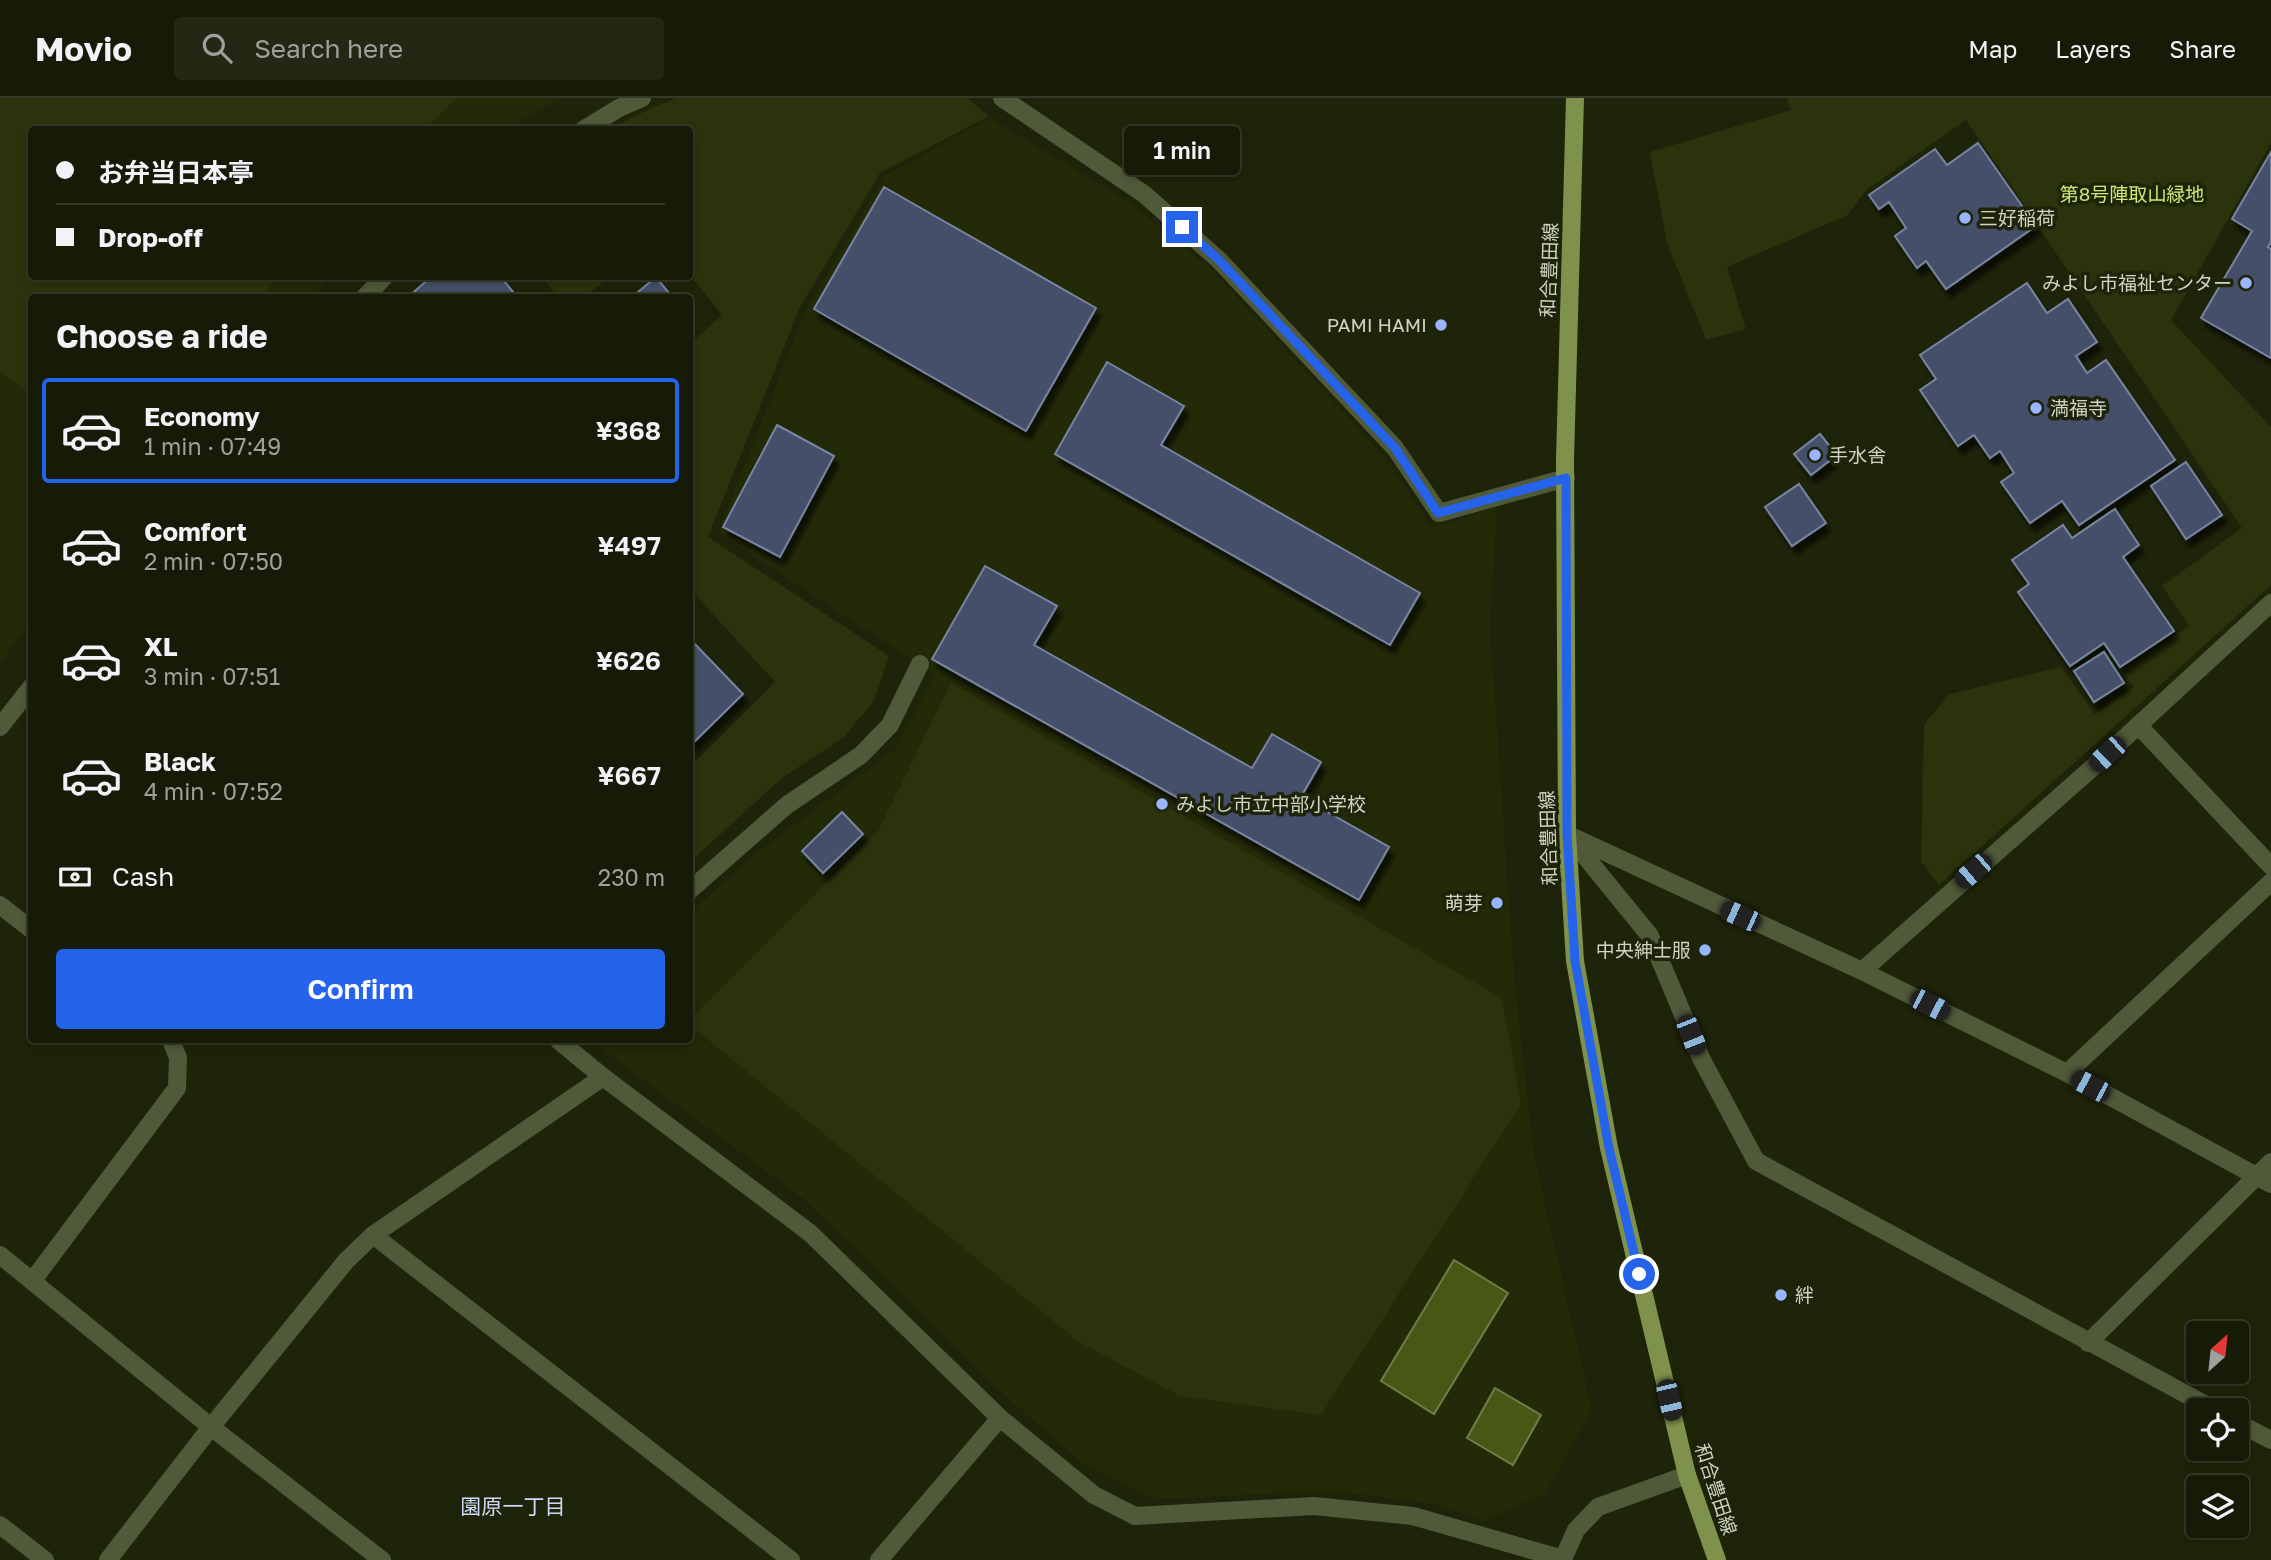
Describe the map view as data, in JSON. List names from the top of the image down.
{
  "streets": {
    "main road": ["和合豊田線"]
  },
  "districts": ["園原一丁目"],
  "parks": ["第8号陣取山緑地"],
  "places": [
    "三好稲荷",
    "みよし市福祉センター",
    "PAMI HAMI",
    "満福寺",
    "手水舎",
    "みよし市立中部小学校",
    "萌芽",
    "中央紳士服",
    "絆"
  ],
  "north": "top right",
  "page": {
    "header": "Movio",
    "search": "Search here",
    "nav": ["Map", "Layers", "Share"],
    "bubble": "1 min",
    "banner": ["お弁当日本亭", "Drop-off"],
    "heading": "Choose a ride",
    "list": [
      {
        "name": "Economy",
        "note": "1 min · 07:49",
        "value": "¥368"
      },
      {
        "name": "Comfort",
        "note": "2 min · 07:50",
        "value": "¥497"
      },
      {
        "name": "XL",
        "note": "3 min · 07:51",
        "value": "¥626"
      },
      {
        "name": "Black",
        "note": "4 min · 07:52",
        "value": "¥667"
      }
    ],
    "pay": ["Cash", "230 m"],
    "buttons": "Confirm"
  }
}
